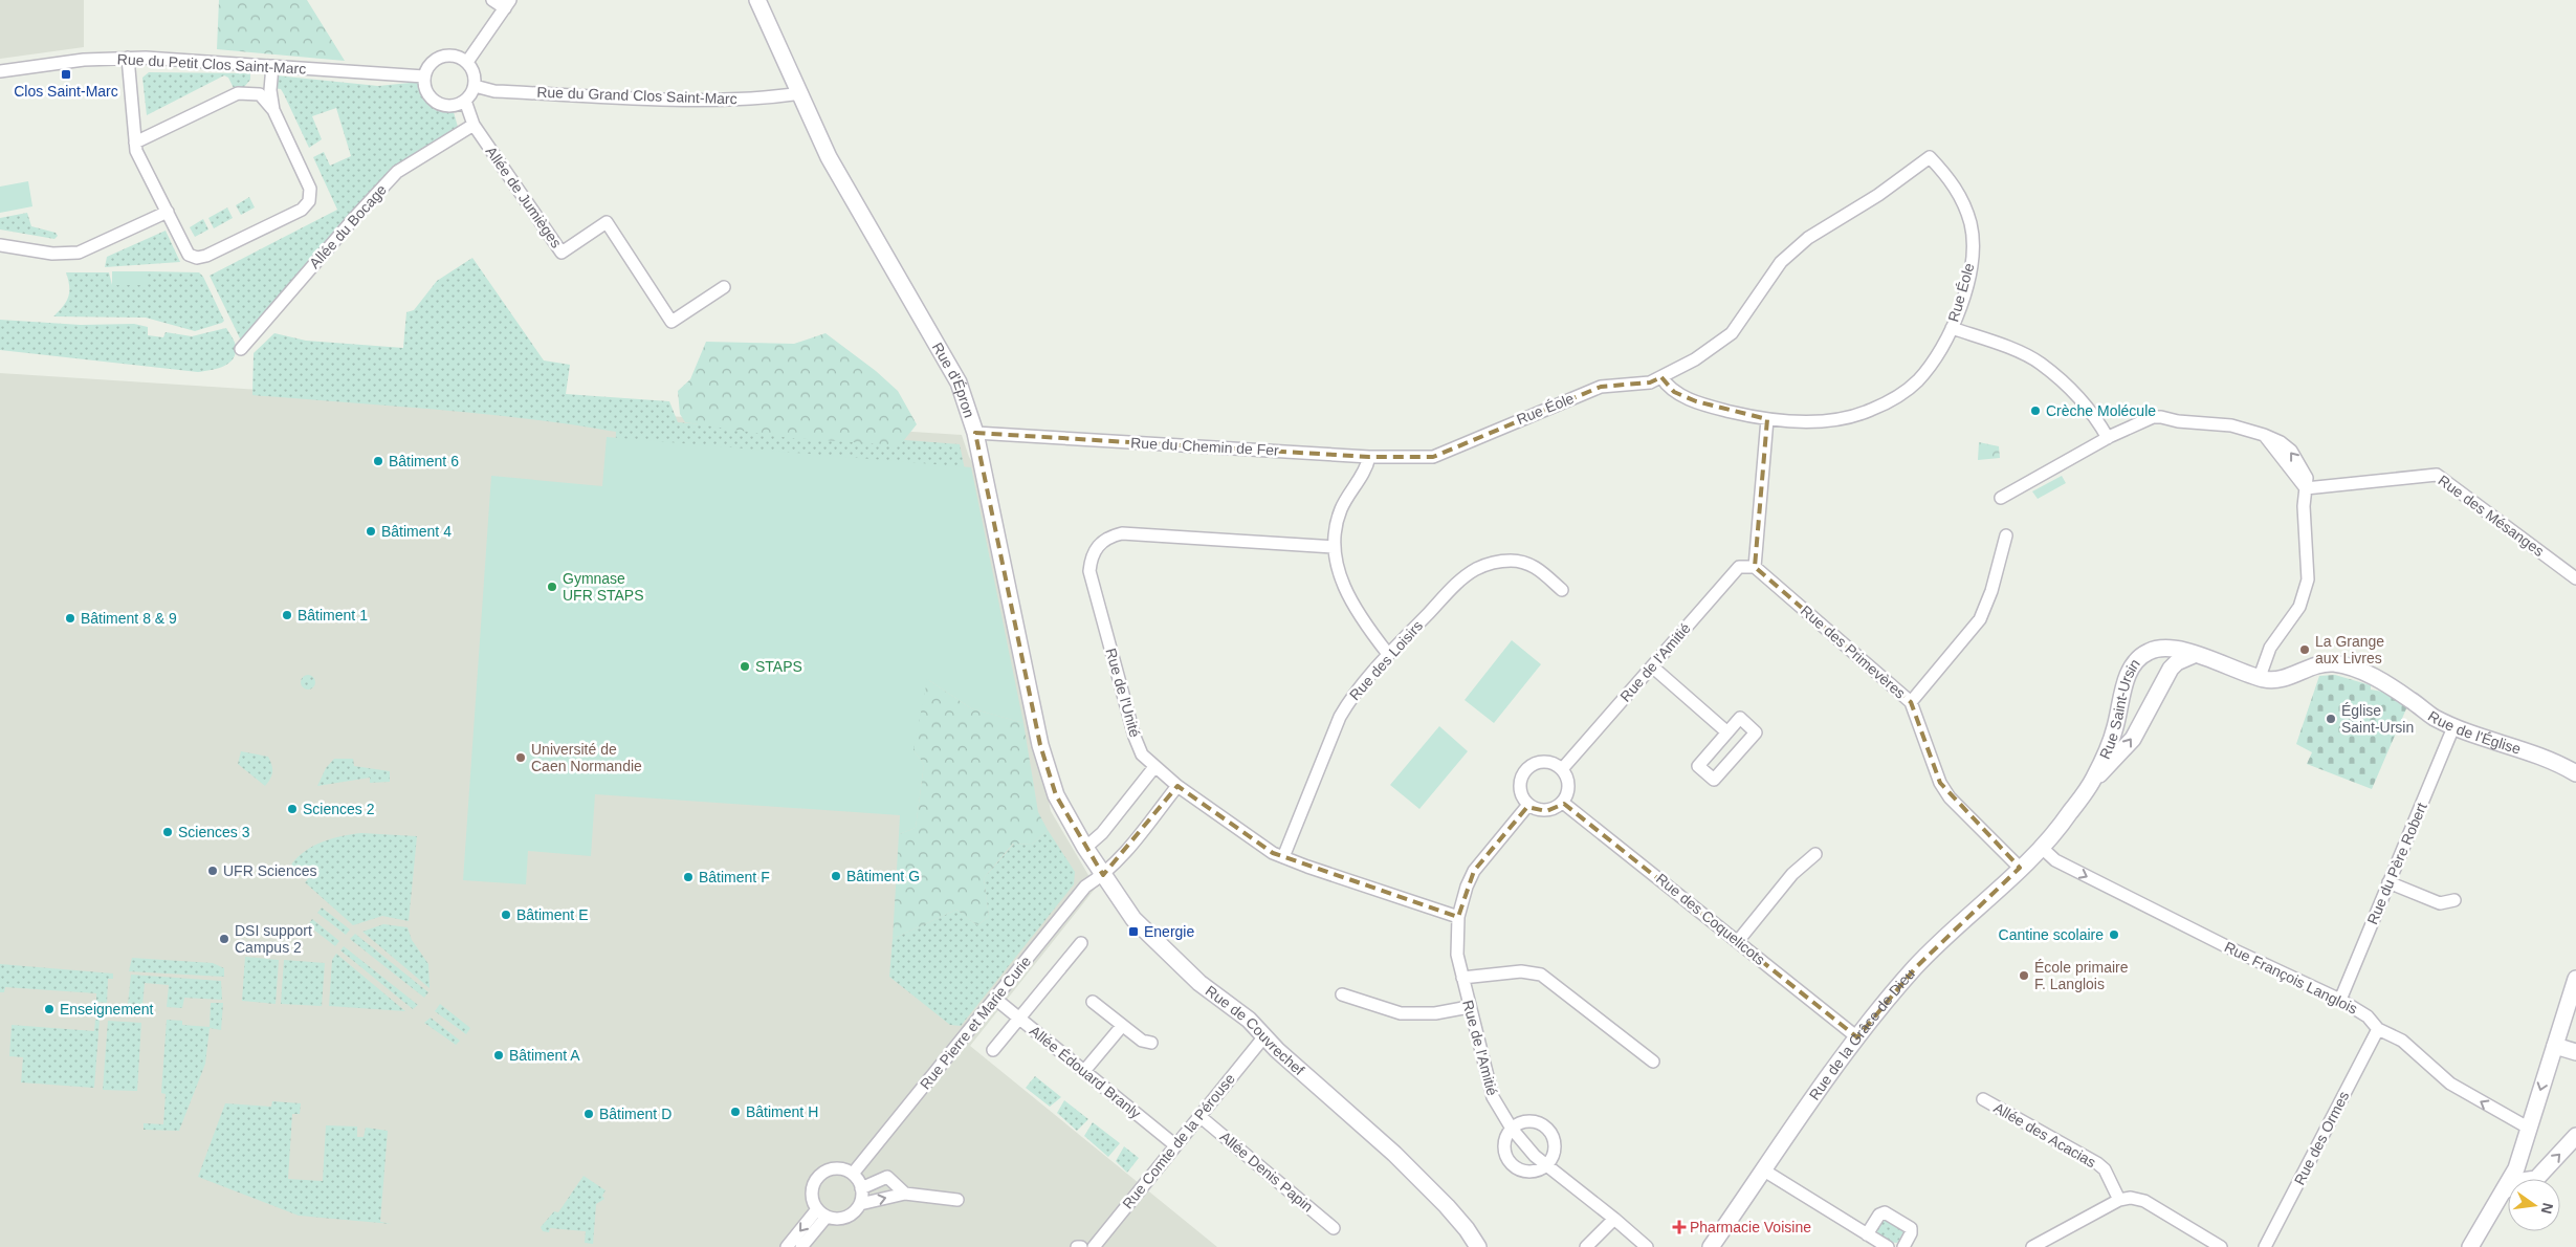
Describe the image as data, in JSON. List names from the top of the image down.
{
  "streets": {
    "street": [
      "Rue du Petit Clos Saint-Marc",
      "Rue du Grand Clos Saint-Marc",
      "Allée de Jumièges",
      "Allée du Bocage",
      "Rue Éole",
      "Rue d'Épron",
      "Rue du Chemin de Fer",
      "Rue des Mésanges",
      "Rue des Primevères",
      "Rue des Loisirs",
      "Rue de l'Amitié",
      "Rue de l'Unité",
      "Rue Saint-Ursin",
      "Rue de l'Église",
      "Rue du Père Robert",
      "Rue des Coquelicots",
      "Rue François Langlois",
      "Rue Pierre et Marie Curie",
      "Rue de Couvrechef",
      "Rue de la Grâce de Dieu",
      "Allée Édouard Branly",
      "Allée des Acacias",
      "Rue des Ormes",
      "Rue Comte de la Pérouse",
      "Allée Denis Papin"
    ]
  },
  "crossings": [
    ["Rue du Petit Clos Saint-Marc", "Rue du Grand Clos Saint-Marc"],
    ["Rue du Petit Clos Saint-Marc", "Allée de Jumièges"],
    ["Rue du Grand Clos Saint-Marc", "Allée de Jumièges"],
    ["Rue du Grand Clos Saint-Marc", "Rue d'Épron"],
    ["Allée de Jumièges", "Allée du Bocage"],
    ["Rue Éole", "Rue du Chemin de Fer"],
    ["Rue d'Épron", "Rue du Chemin de Fer"],
    ["Rue d'Épron", "Rue de Couvrechef"],
    ["Rue des Primevères", "Rue de l'Amitié"],
    ["Rue des Primevères", "Rue de la Grâce de Dieu"],
    ["Rue des Loisirs", "Rue de l'Unité"],
    ["Rue de l'Amitié", "Rue de l'Unité"],
    ["Rue de l'Amitié", "Rue des Coquelicots"],
    ["Rue de l'Unité", "Rue Pierre et Marie Curie"],
    ["Rue Saint-Ursin", "Rue de l'Église"],
    ["Rue Saint-Ursin", "Rue François Langlois"],
    ["Rue Saint-Ursin", "Rue de la Grâce de Dieu"],
    ["Rue de l'Église", "Rue du Père Robert"],
    ["Rue du Père Robert", "Rue François Langlois"],
    ["Rue des Coquelicots", "Rue de la Grâce de Dieu"],
    ["Rue François Langlois", "Rue de la Grâce de Dieu"],
    ["Rue François Langlois", "Rue des Ormes"],
    ["Rue Pierre et Marie Curie", "Rue de Couvrechef"],
    ["Rue Pierre et Marie Curie", "Allée Édouard Branly"],
    ["Rue de Couvrechef", "Rue Comte de la Pérouse"],
    ["Allée Édouard Branly", "Rue Comte de la Pérouse"],
    ["Rue Comte de la Pérouse", "Allée Denis Papin"]
  ],
  "places": {
    "transit": ["Clos Saint-Marc", "Energie"],
    "other": [
      "Crèche Molécule",
      "Bâtiment 6",
      "Bâtiment 4",
      "Gymnase UFR STAPS",
      "Bâtiment 1",
      "Bâtiment 8 & 9",
      "La Grange aux Livres",
      "STAPS",
      "Église Saint-Ursin",
      "Université de Caen Normandie",
      "Sciences 2",
      "Sciences 3",
      "UFR Sciences",
      "Bâtiment G",
      "Bâtiment F",
      "Bâtiment E",
      "Cantine scolaire",
      "DSI support Campus 2",
      "École primaire F. Langlois",
      "Enseignement",
      "Bâtiment A",
      "Bâtiment H",
      "Bâtiment D"
    ],
    "health": ["Pharmacie Voisine"]
  },
  "north": "right"
}
